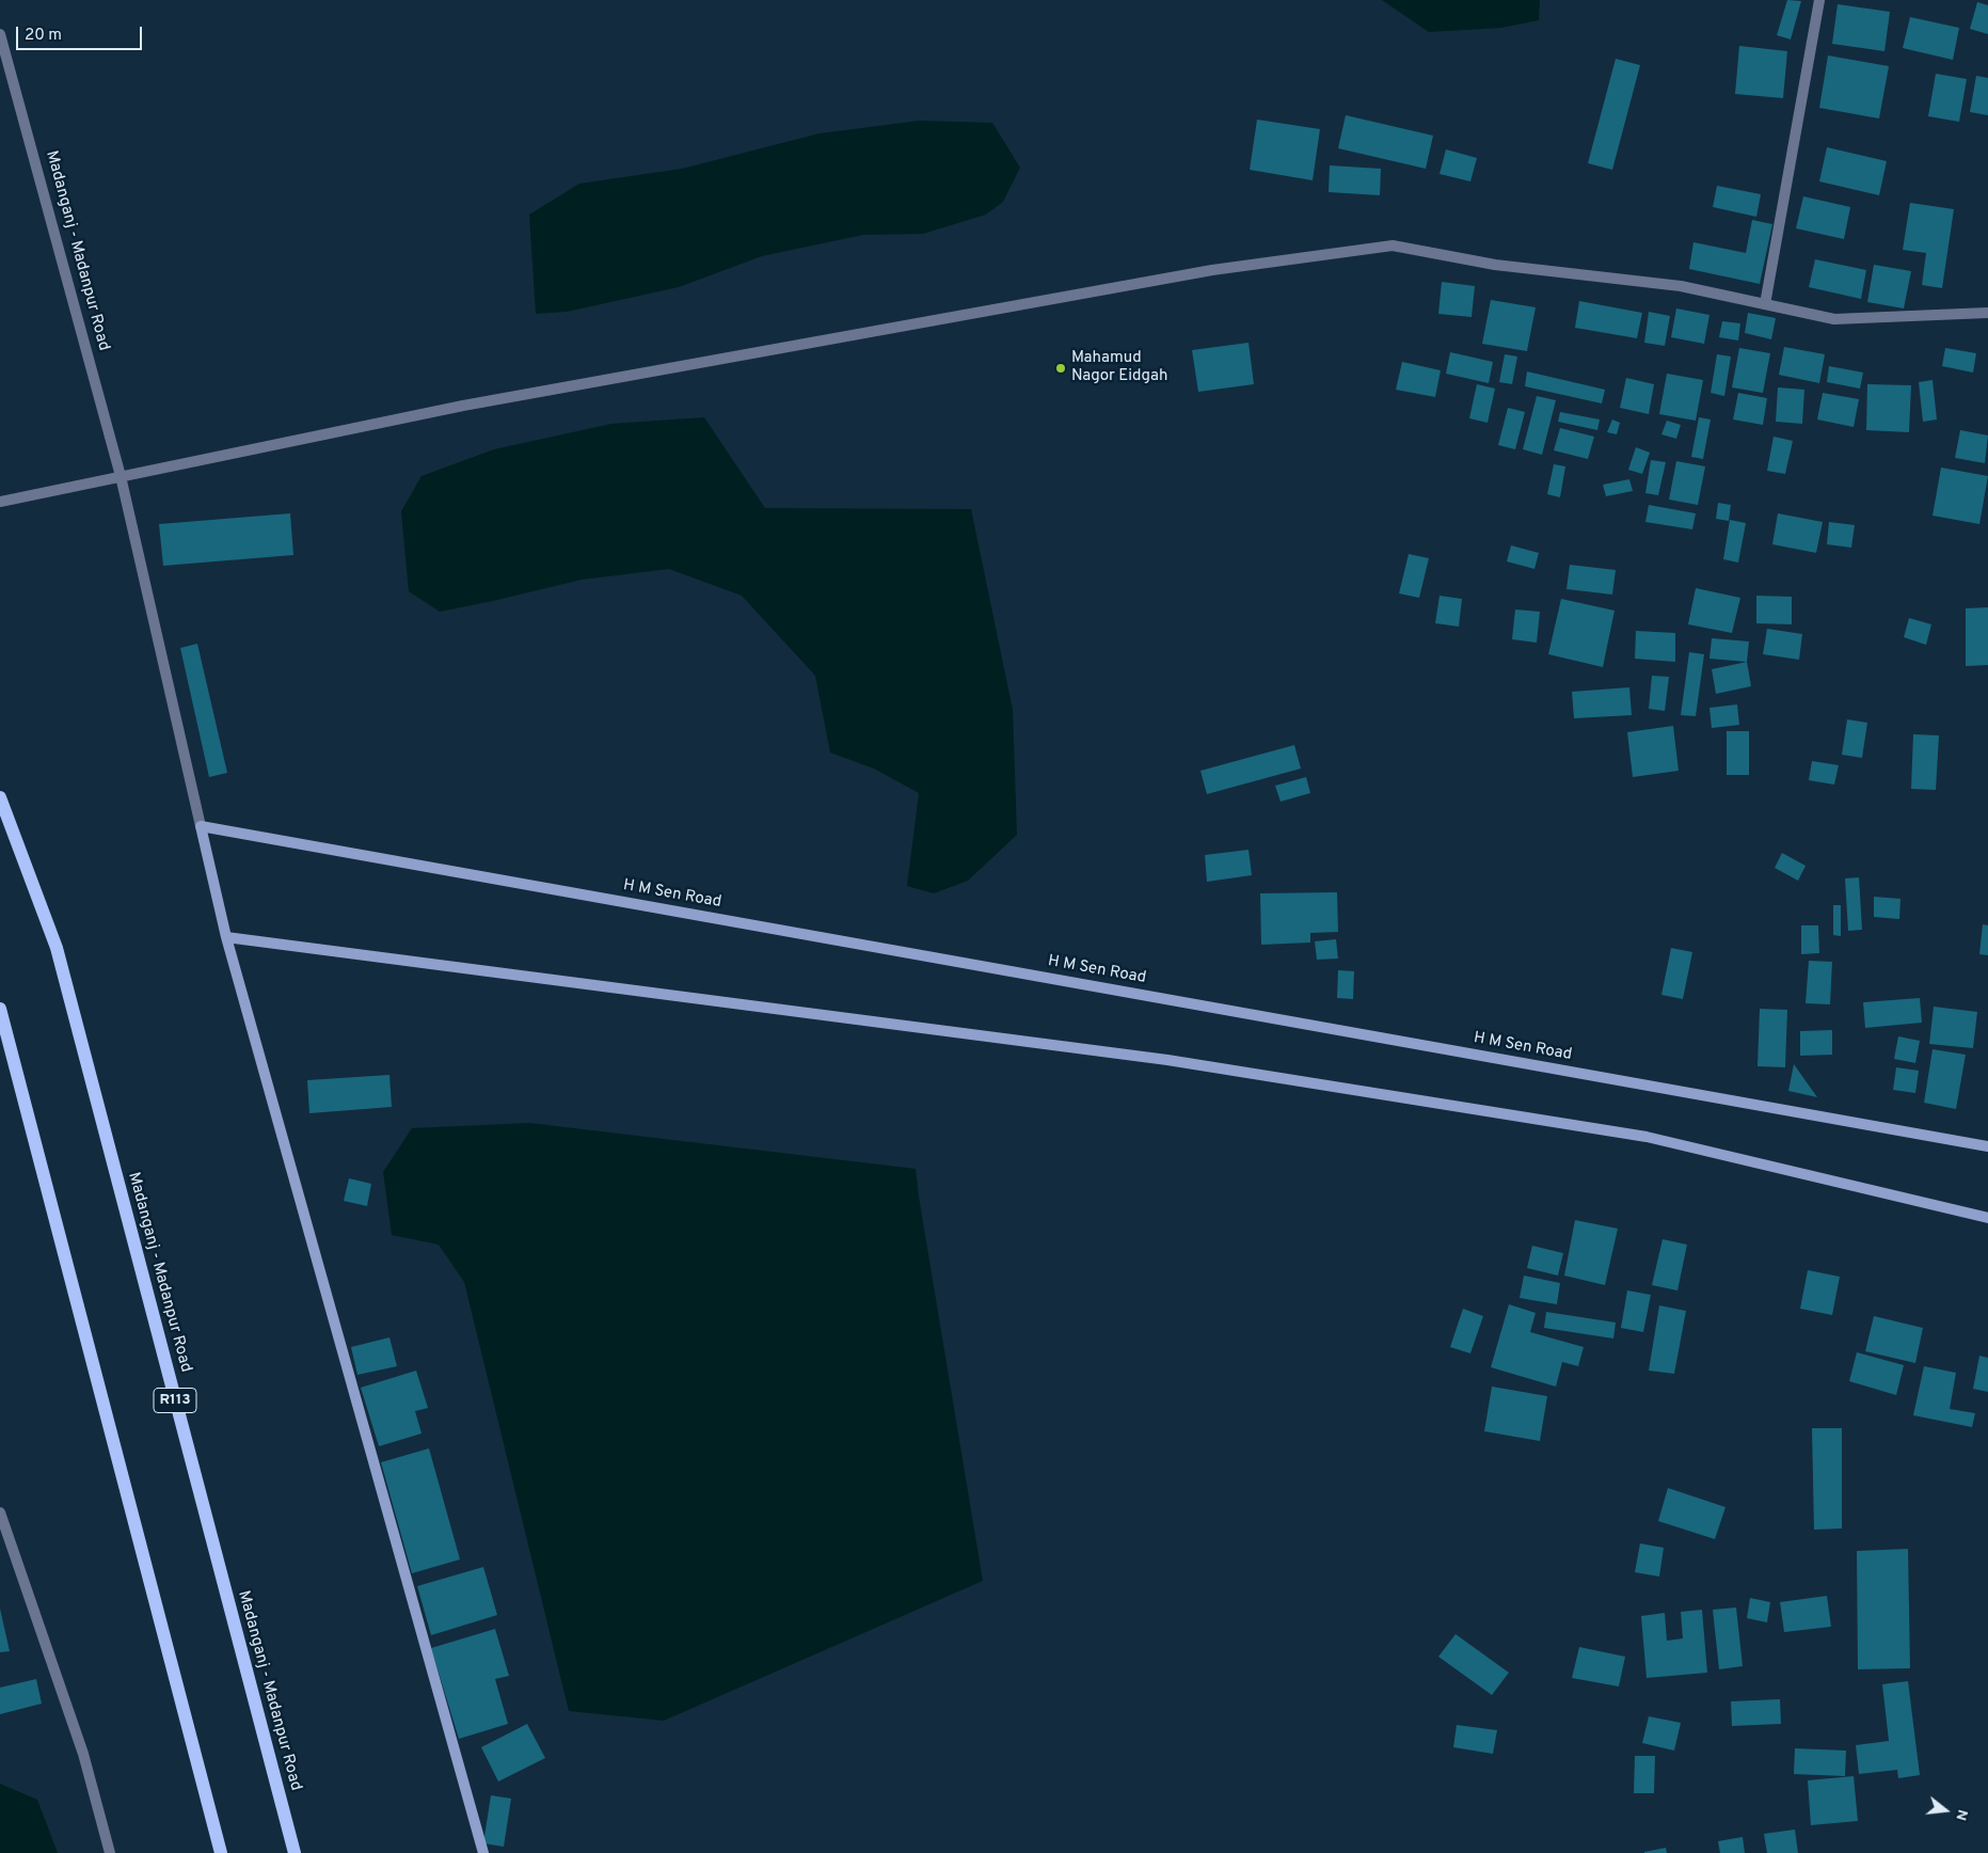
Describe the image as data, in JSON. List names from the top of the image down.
{
  "streets": {
    "main road": ["Madanganj - Madanpur Road", "H M Sen Road", "R113"]
  },
  "crossings": [
    ["Madanganj - Madanpur Road", "H M Sen Road"]
  ],
  "places": ["Mahamud Nagor Eidgah"],
  "scale_bar": "20 m",
  "north": "right"
}
